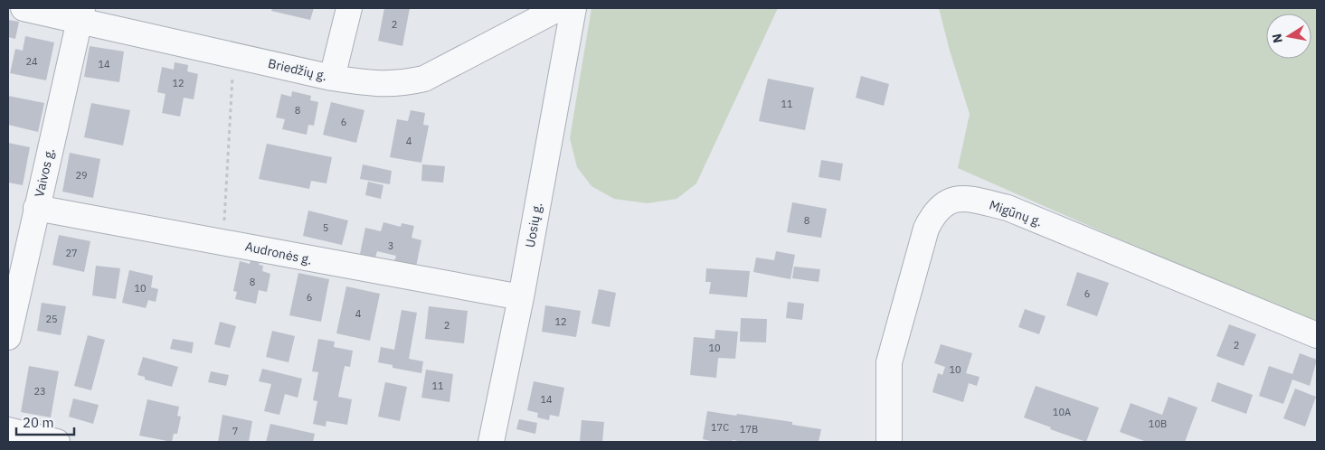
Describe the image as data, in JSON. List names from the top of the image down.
{
  "streets": {
    "street": [
      "Briedžių g.",
      "Vaivos g.",
      "Migūnų g.",
      "Uosių g.",
      "Audronės g."
    ]
  },
  "crossings": [
    ["Briedžių g.", "Vaivos g."],
    ["Vaivos g.", "Audronės g."],
    ["Uosių g.", "Audronės g."]
  ],
  "house_numbers": [
    "2",
    "24",
    "14",
    "12",
    "11",
    "8",
    "6",
    "4",
    "29",
    "8",
    "5",
    "3",
    "27",
    "8",
    "10",
    "6",
    "6",
    "4",
    "25",
    "12",
    "2",
    "2",
    "10",
    "10",
    "11",
    "23",
    "14",
    "10A",
    "10B",
    "17C",
    "17B",
    "7"
  ],
  "scale_bar": "20 m",
  "north": "left"
}
